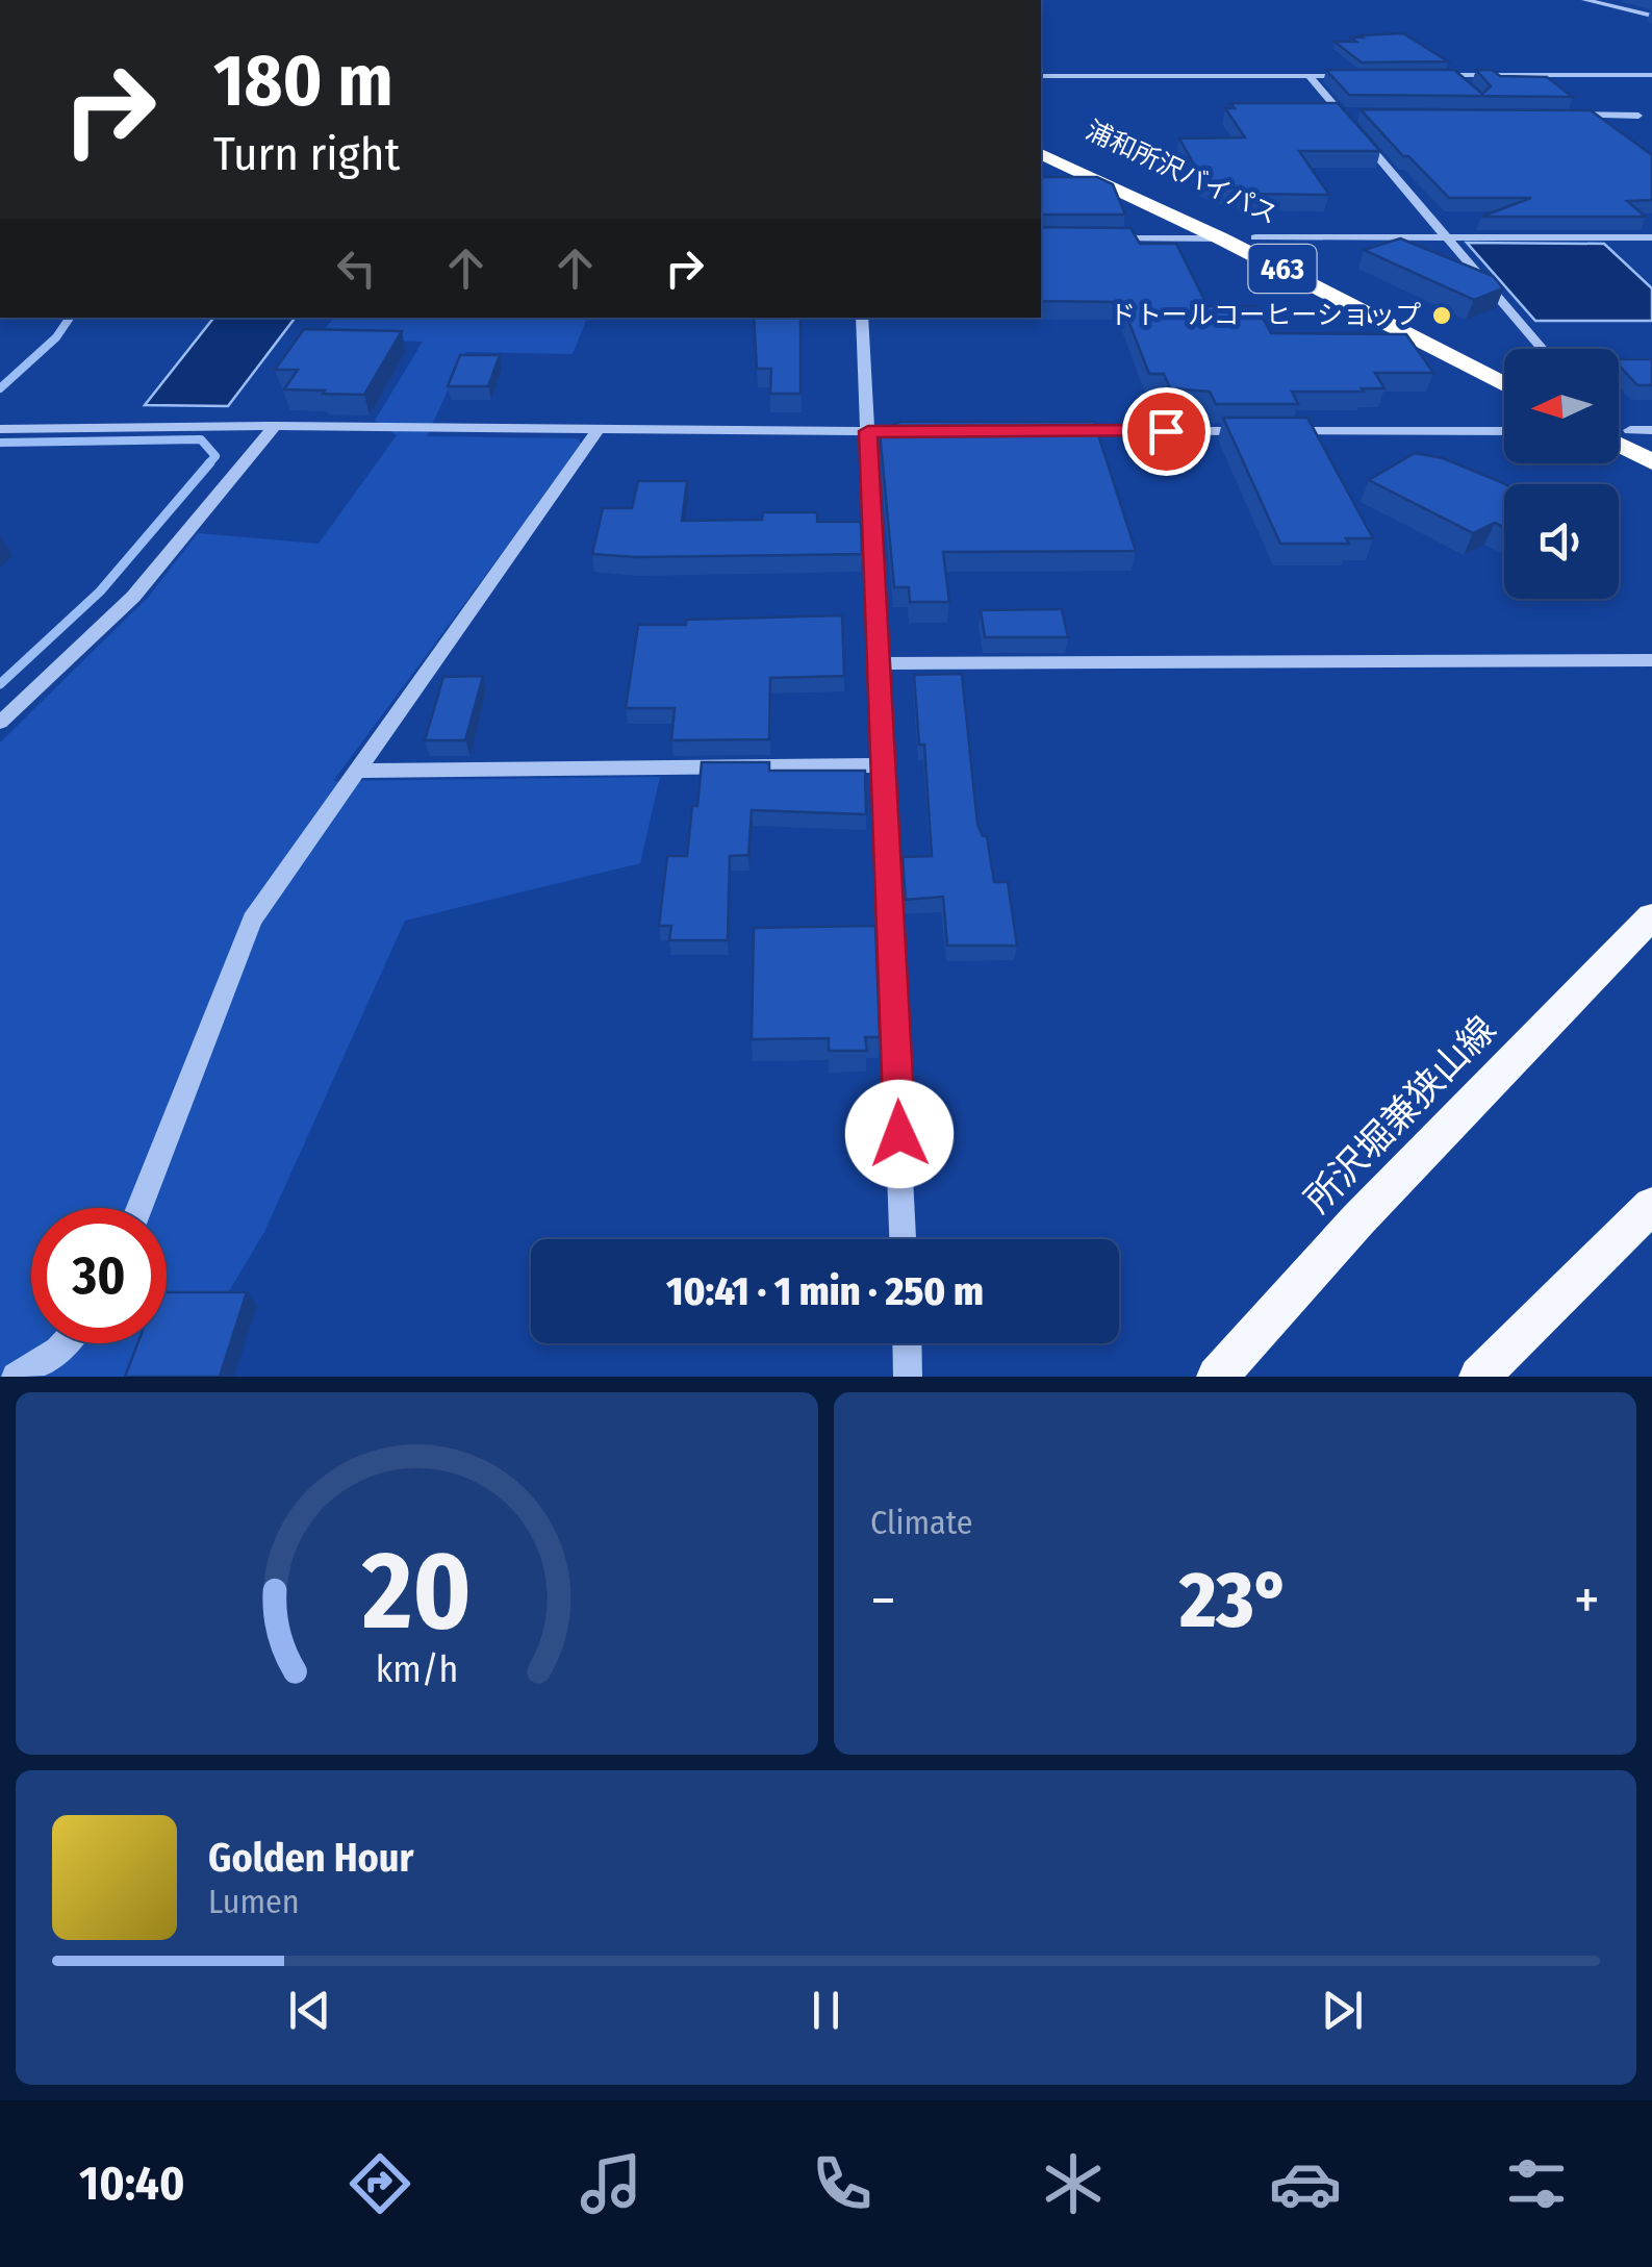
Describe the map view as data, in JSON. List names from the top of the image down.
{
  "streets": {
    "highway": ["浦和所沢バイパス", "463"],
    "main road": ["所沢堀兼狭山線"]
  },
  "places": ["ドトールコーヒーショップ"],
  "north": "left",
  "page": {
    "turn": ["180 m", "Turn right"],
    "limit": "30",
    "trip": "10:41 · 1 min · 250 m",
    "tile": "Climate",
    "heat": ["−", "23°", "+"],
    "song": ["Golden Hour", "Lumen"],
    "tabs": "10:40",
    "gauge": ["20", "km/h"]
  }
}
